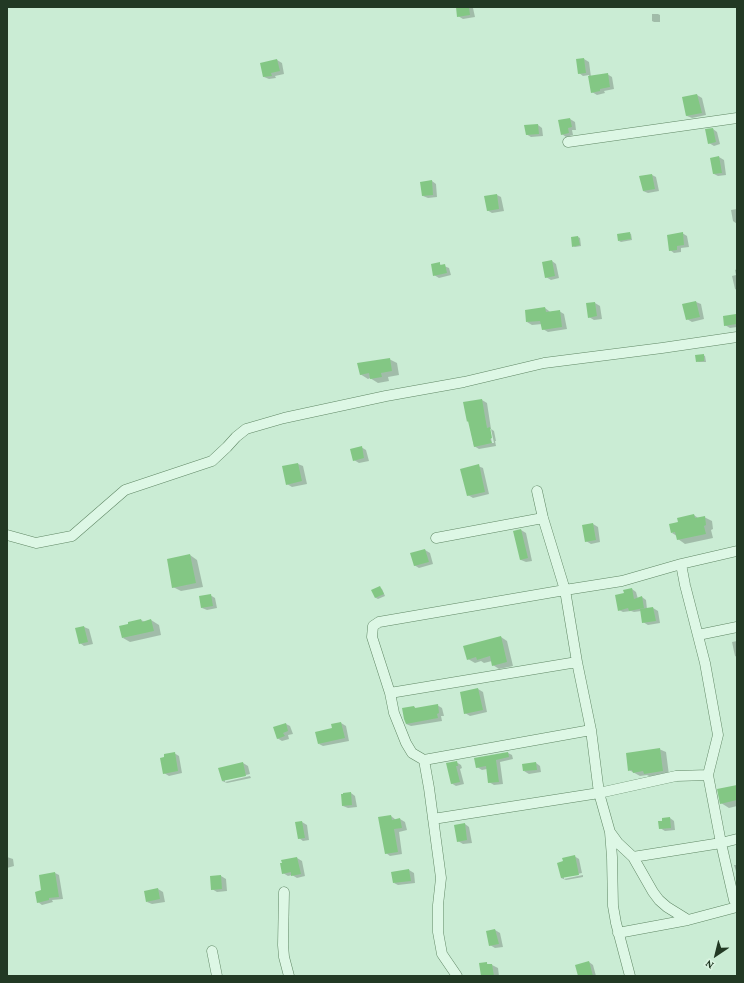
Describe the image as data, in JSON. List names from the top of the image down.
{
  "north": "bottom left"
}
